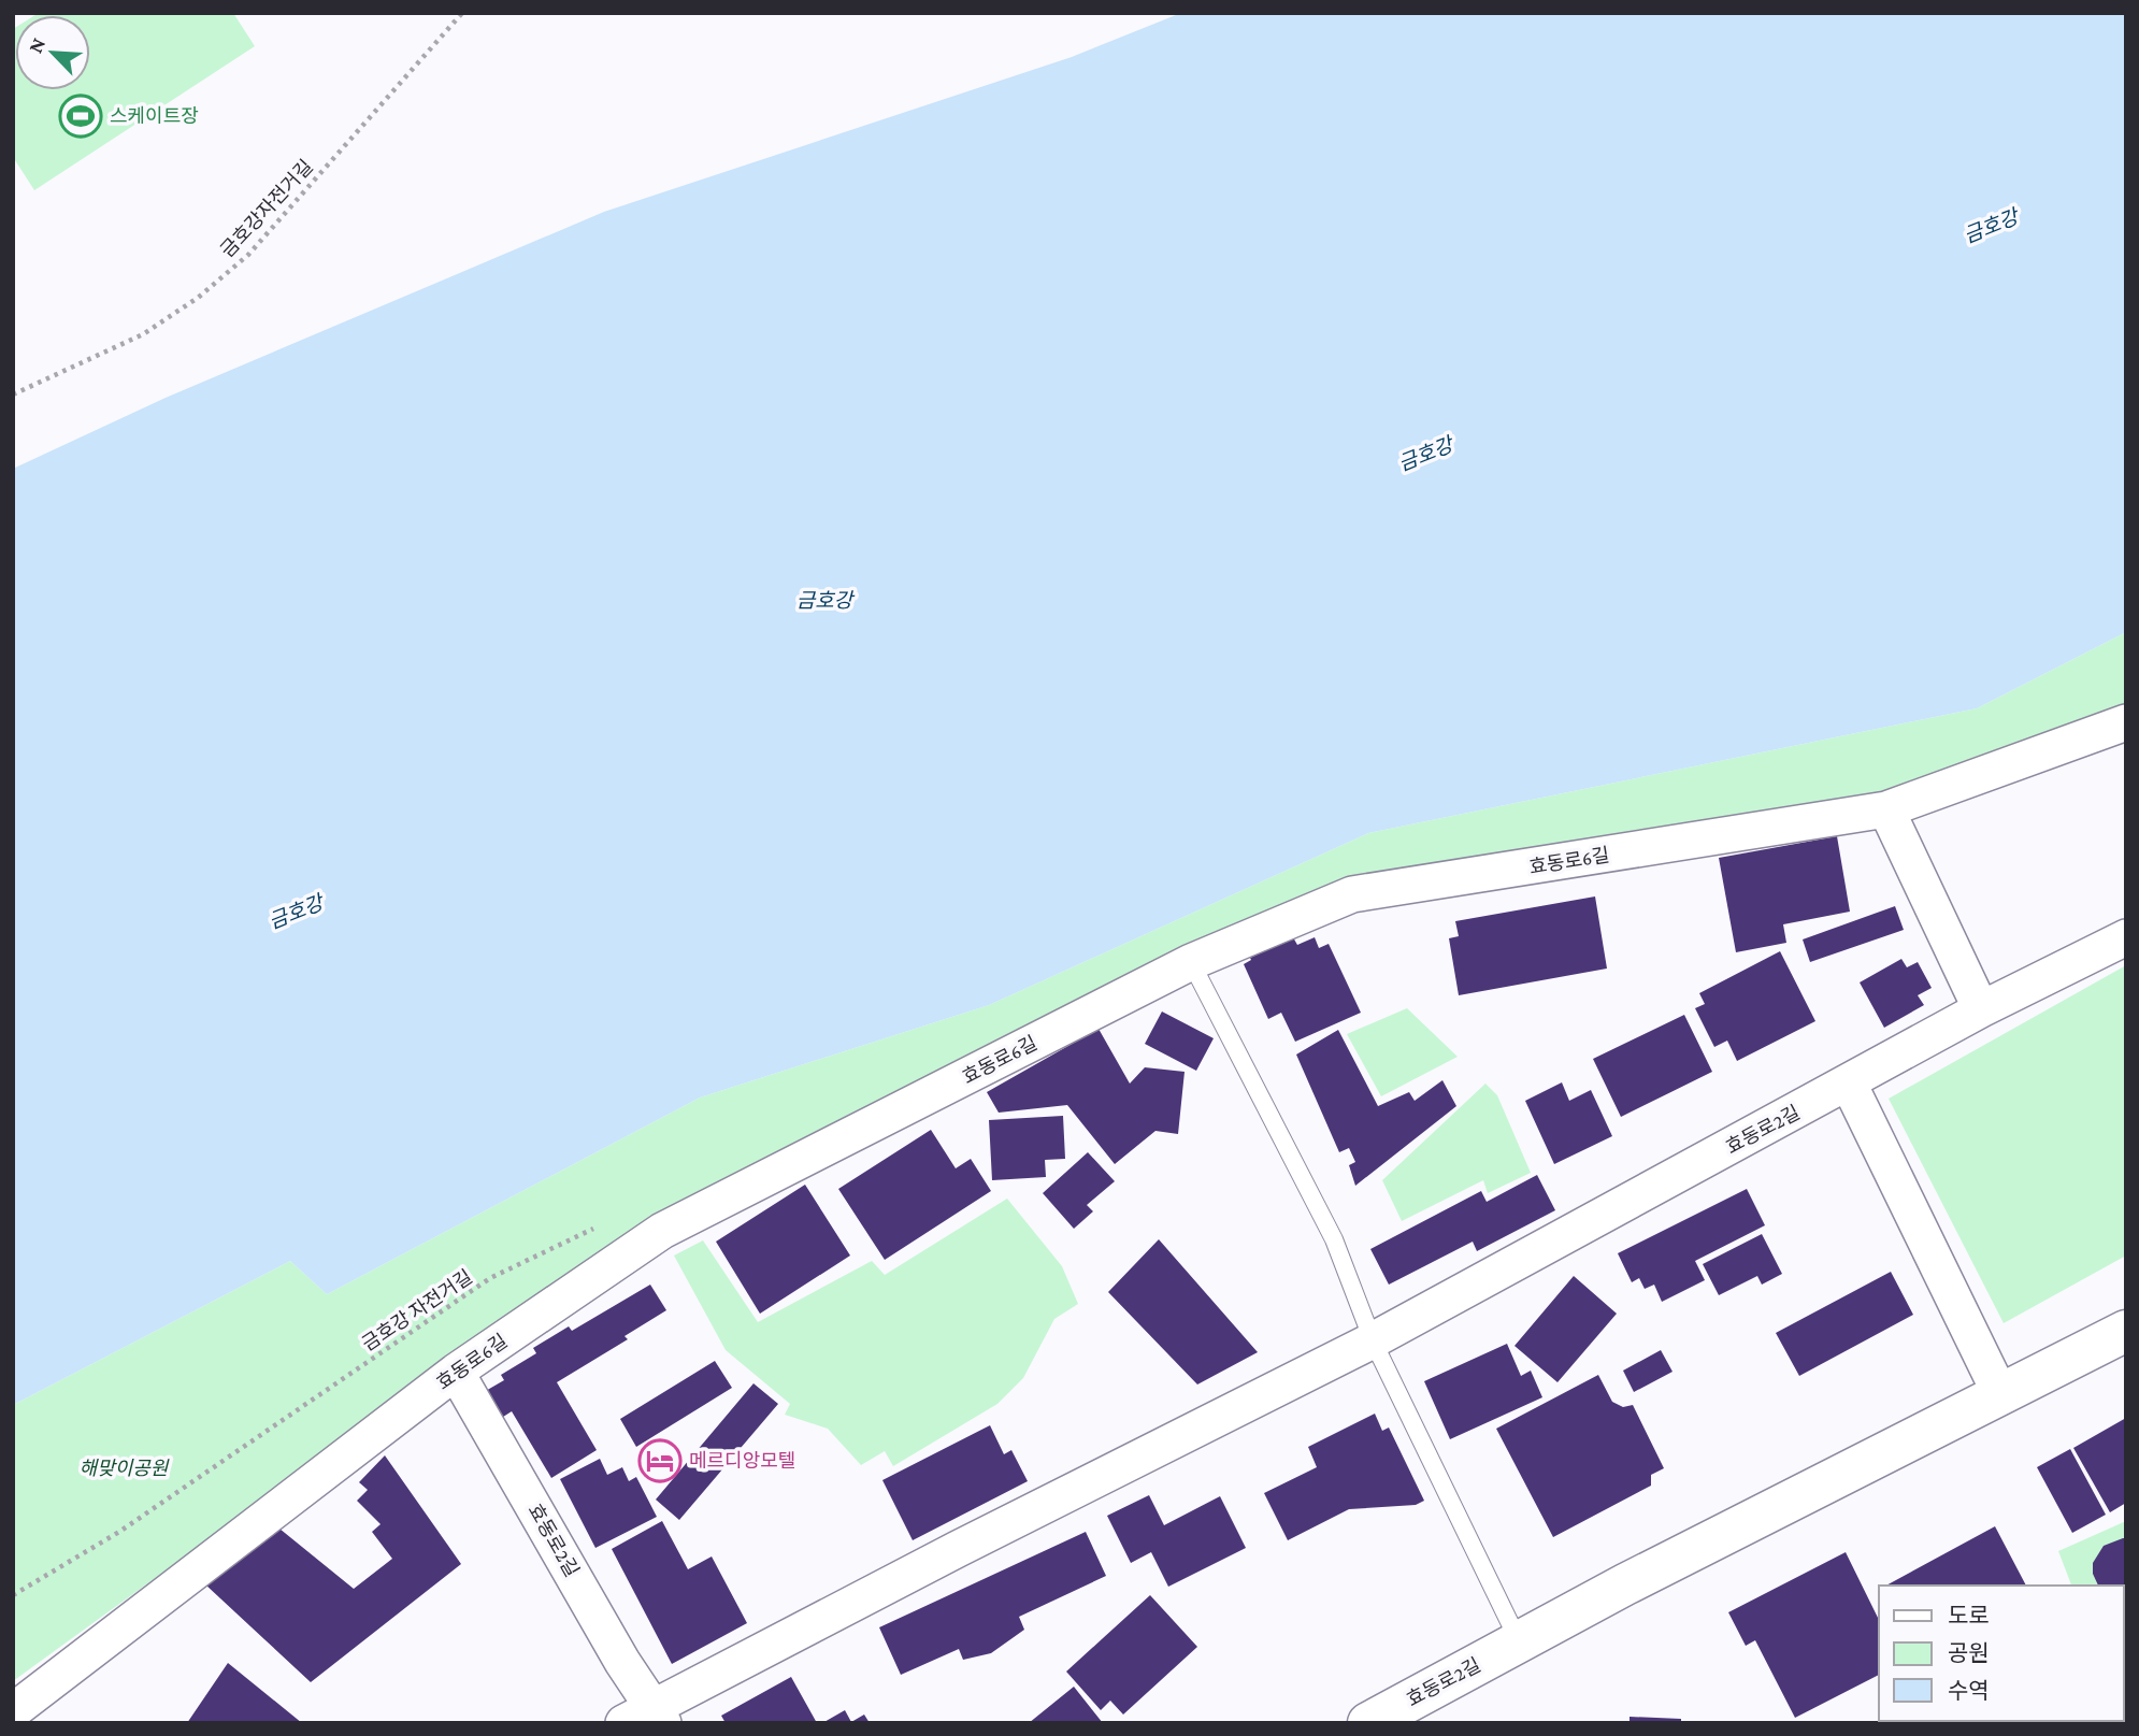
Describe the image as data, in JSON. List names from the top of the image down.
{
  "streets": {
    "street": ["효동로6길", "효동로2길"],
    "path": ["금호강자전거길", "금호강 자전거길"]
  },
  "crossings": [
    ["효동로6길", "효동로2길"]
  ],
  "water": ["금호강"],
  "parks": ["해맞이공원"],
  "places": {
    "sports": ["스케이트장"],
    "hotel": ["메르디앙모텔"]
  },
  "legend": ["도로", "공원", "수역"],
  "north": "top left"
}
